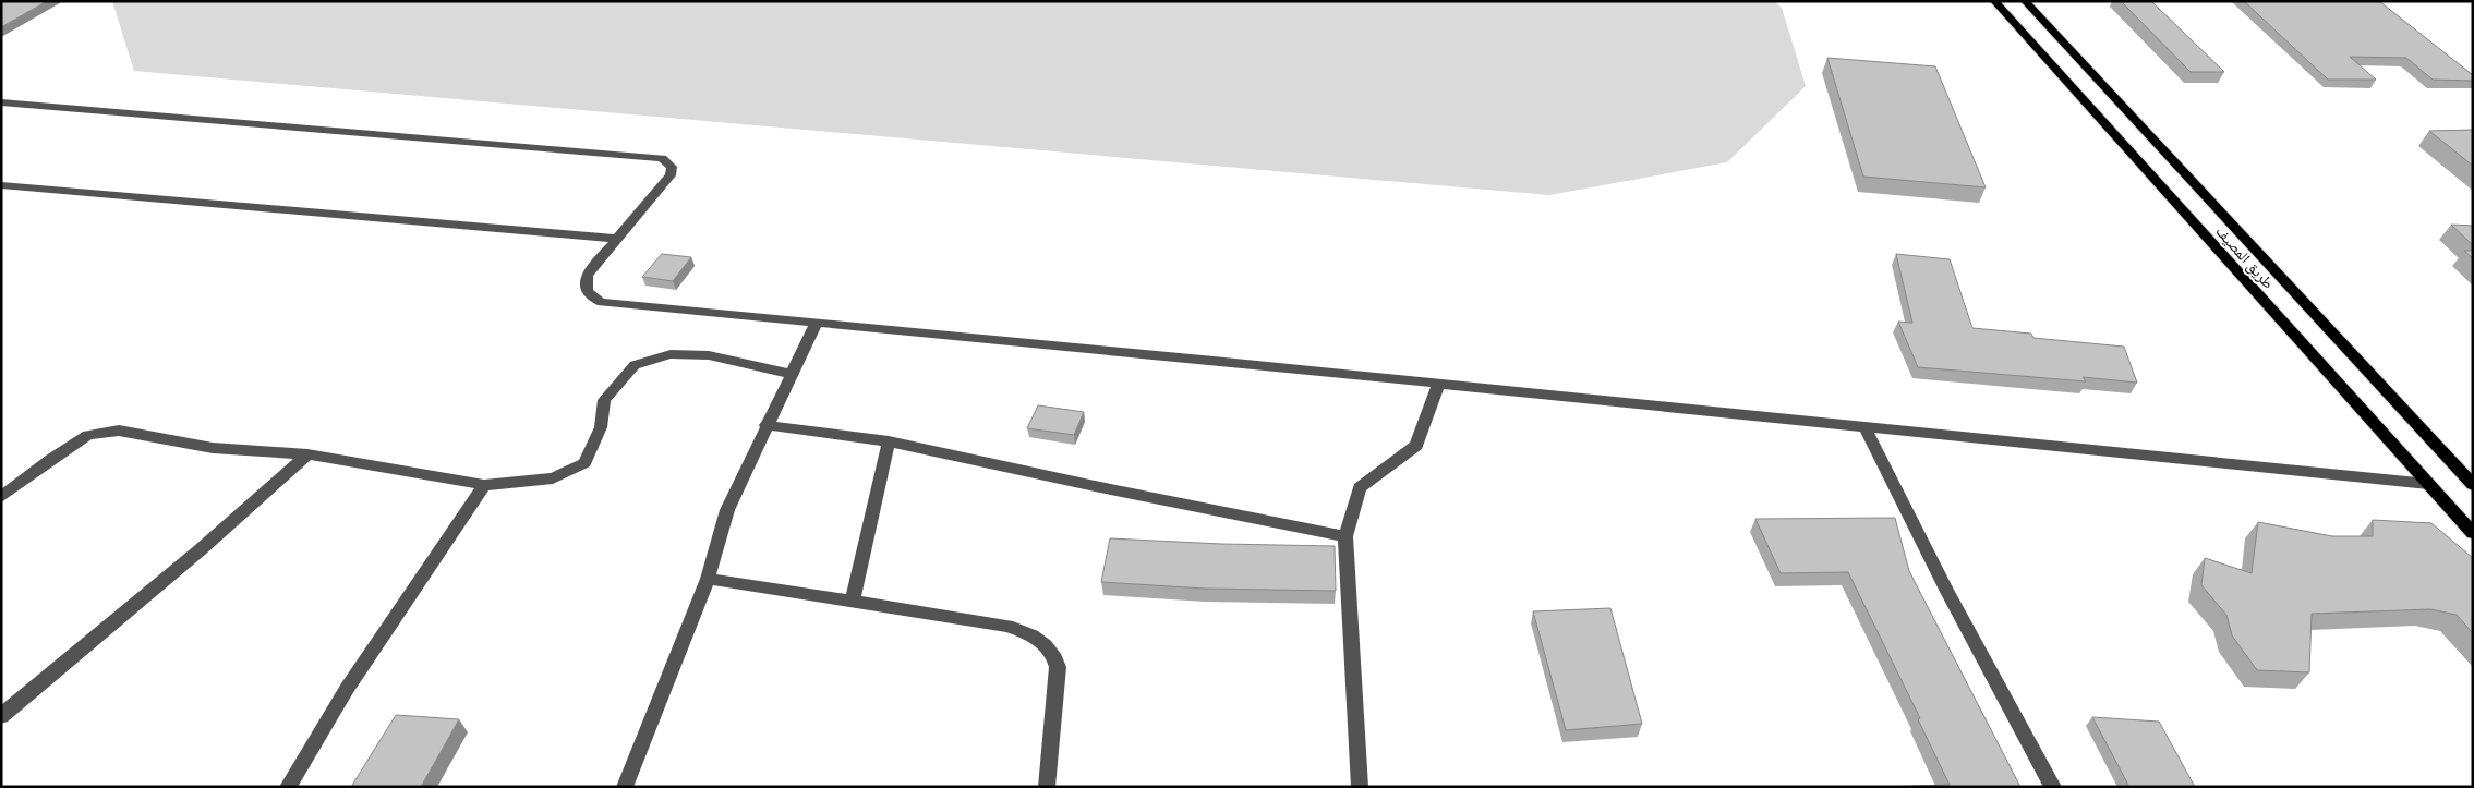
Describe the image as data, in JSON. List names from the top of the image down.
{
  "streets": {
    "main road": ["طريق المصيف"]
  }
}
